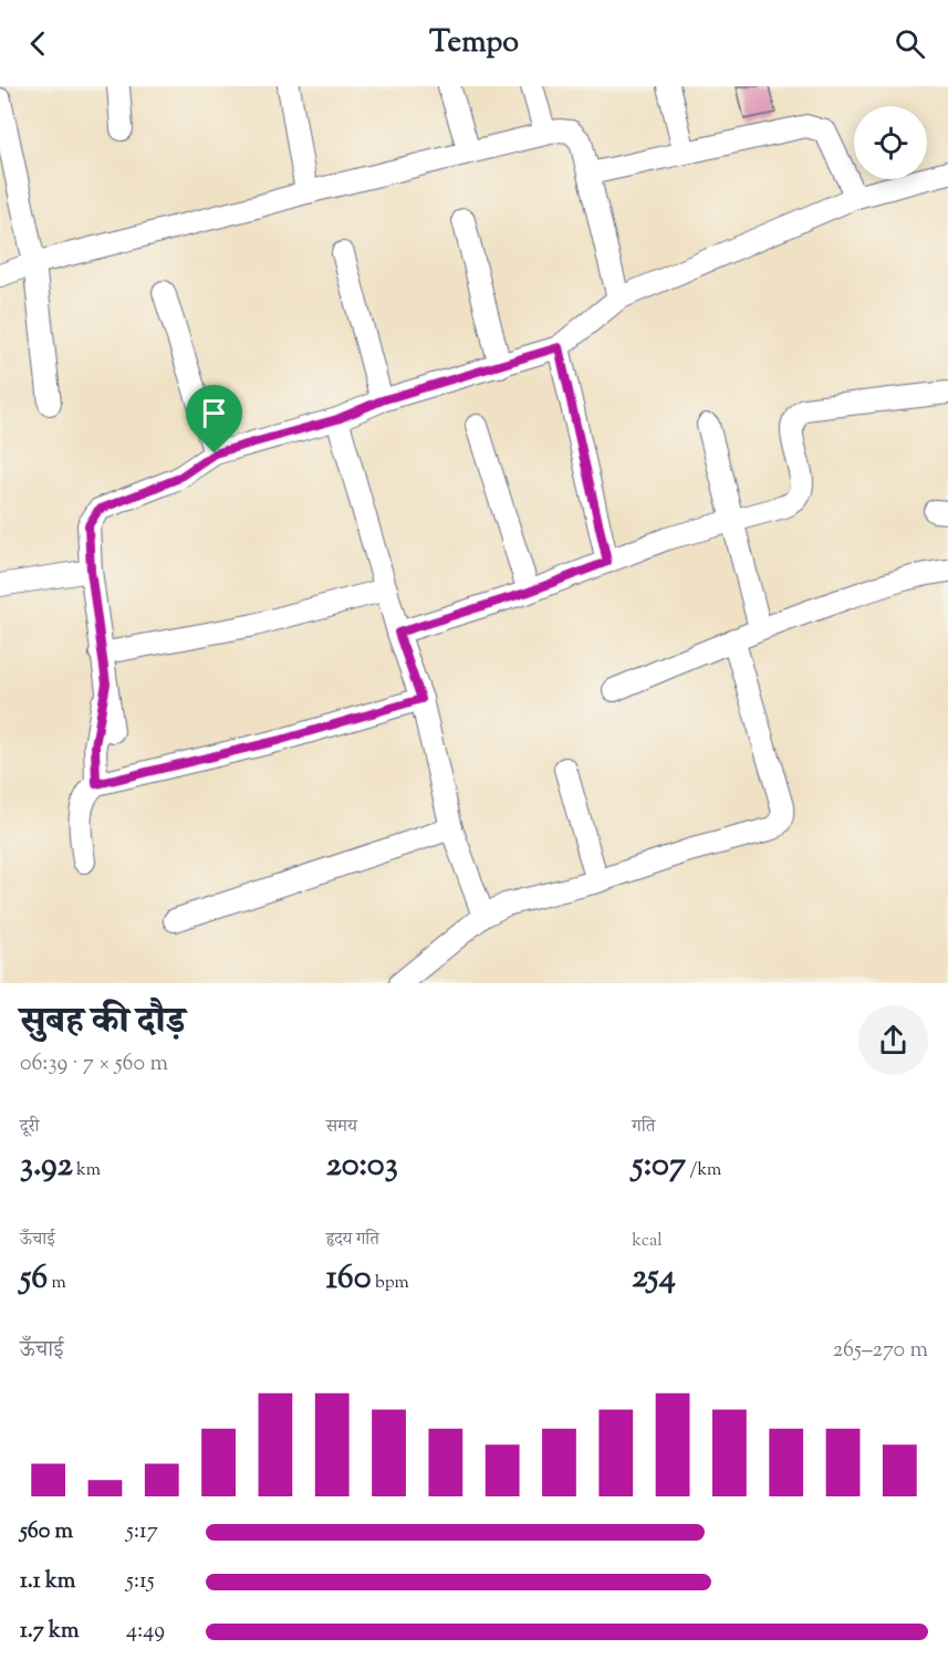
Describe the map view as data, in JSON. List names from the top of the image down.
{
  "page": {
    "header": "Tempo",
    "heading": ["सुबह की दौड़", "06:39 · 7 × 560 m"],
    "stats": [
      ["दूरी", "3.92 km"],
      ["समय", "20:03"],
      ["गति", "5:07 /km"],
      ["ऊँचाई", "56 m"],
      ["हृदय गति", "160 bpm"],
      ["kcal", "254"]
    ],
    "chart": ["ऊँचाई", "265–270 m"],
    "list": [
      {
        "name": "560 m",
        "note": "5:17"
      },
      {
        "name": "1.1 km",
        "note": "5:15"
      },
      {
        "name": "1.7 km",
        "note": "4:49"
      }
    ]
  }
}
